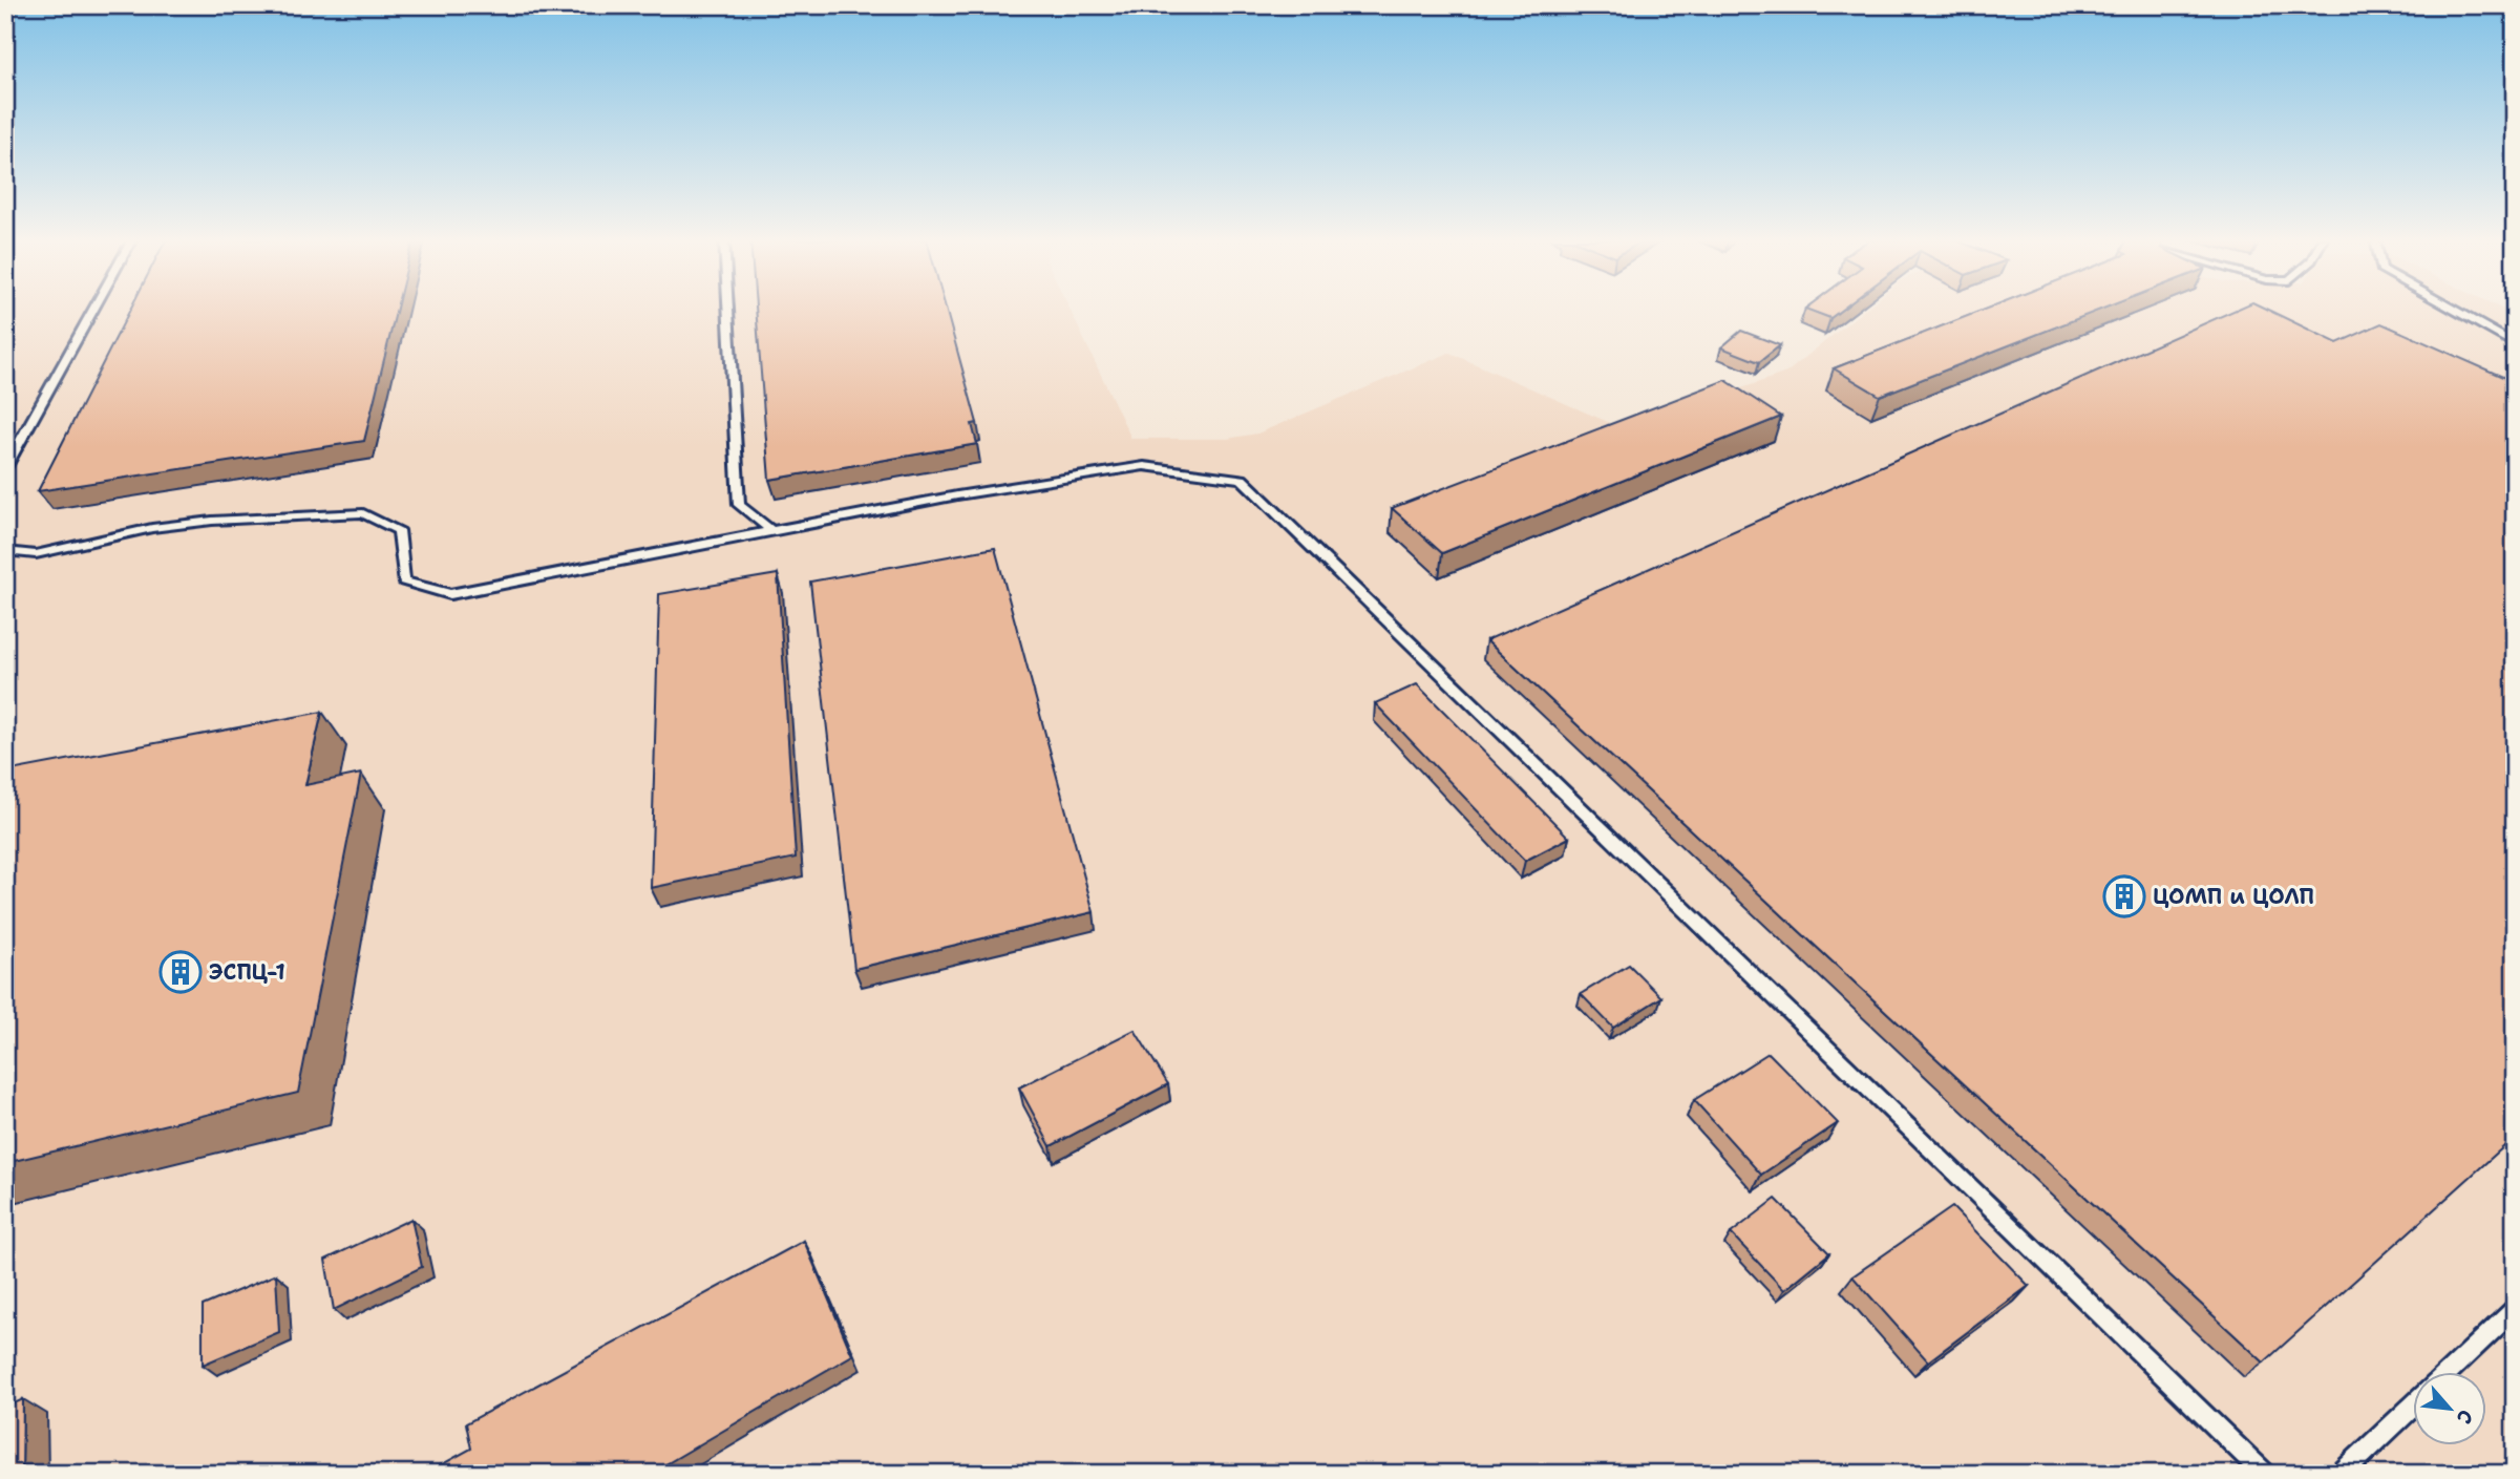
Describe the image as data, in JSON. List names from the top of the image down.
{
  "places": {
    "building": ["ЦОМП и ЦОЛП", "ЭСПЦ-1"]
  },
  "north": "bottom right"
}
